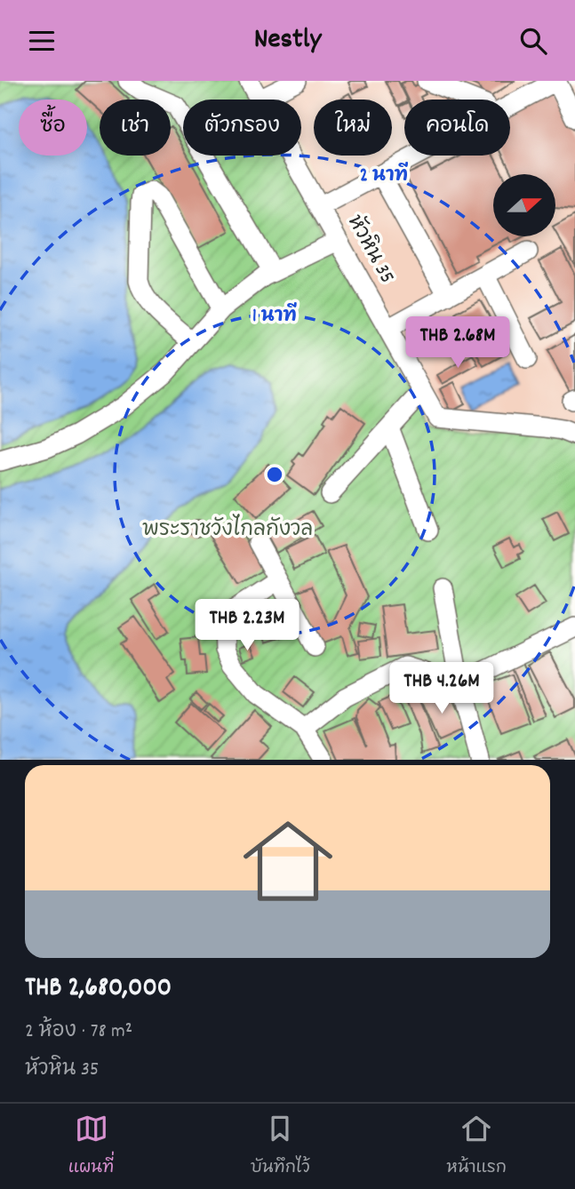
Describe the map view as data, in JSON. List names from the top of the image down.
{
  "streets": {
    "street": ["หัวหิน 35"]
  },
  "parks": ["พระราชวังไกลกังวล"],
  "north": "right",
  "page": {
    "header": "Nestly",
    "chip": [
      "ซื้อ",
      "เช่า",
      "ตัวกรอง",
      "ใหม่",
      "คอนโด"
    ],
    "price": ["THB 2.68M", "THB 2.23M", "THB 4.26M"],
    "list": [
      {
        "name": "THB 2,680,000",
        "note": "2 ห้อง · 78 m² · หัวหิน 35"
      }
    ],
    "tabs": ["แผนที่", "บันทึกไว้", "หน้าแรก"]
  },
  "rings": ["2 นาที", "1 นาที"]
}
